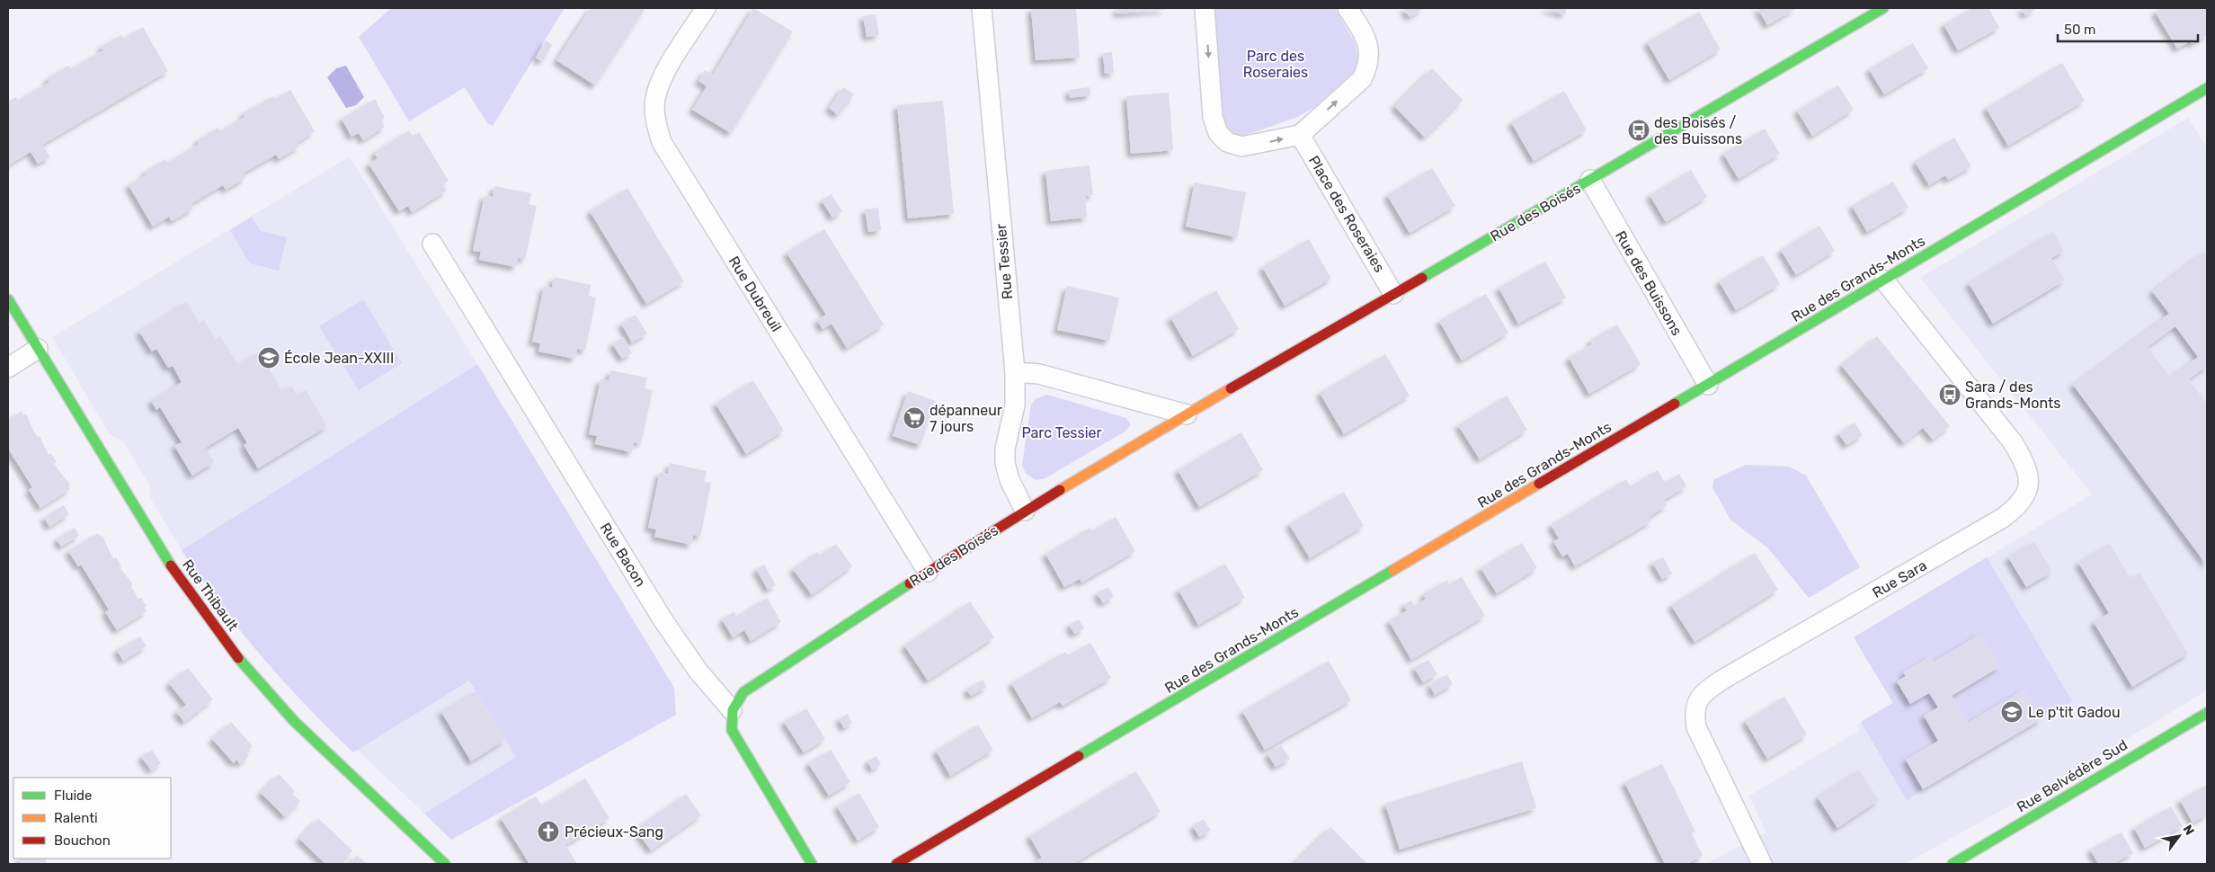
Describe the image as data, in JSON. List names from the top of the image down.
{
  "streets": {
    "street": [
      "Rue des Boisés",
      "Place des Roseraies",
      "Rue Tessier",
      "Rue des Grands-Monts",
      "Rue des Buissons",
      "Rue Dubreuil",
      "Rue Bacon",
      "Rue Sara",
      "Rue Thibault",
      "Rue Belvédère Sud"
    ]
  },
  "crossings": [
    ["Rue des Boisés", "Place des Roseraies"],
    ["Rue des Boisés", "Rue Tessier"],
    ["Rue des Boisés", "Rue des Buissons"],
    ["Rue des Boisés", "Rue Dubreuil"],
    ["Rue des Boisés", "Rue Bacon"],
    ["Rue des Grands-Monts", "Rue des Buissons"],
    ["Rue des Grands-Monts", "Rue Sara"]
  ],
  "parks": ["Parc des Roseraies", "Parc Tessier"],
  "places": {
    "bus stop": ["des Boisés / des Buissons", "Sara / des Grands-Monts"],
    "school or university": ["École Jean-XXIII", "Le p'tit Gadou"],
    "supermarket": ["dépanneur 7 jours"],
    "church": ["Précieux-Sang"]
  },
  "legend": ["Fluide", "Ralenti", "Bouchon"],
  "scale_bar": "50 m",
  "north": "top right"
}
